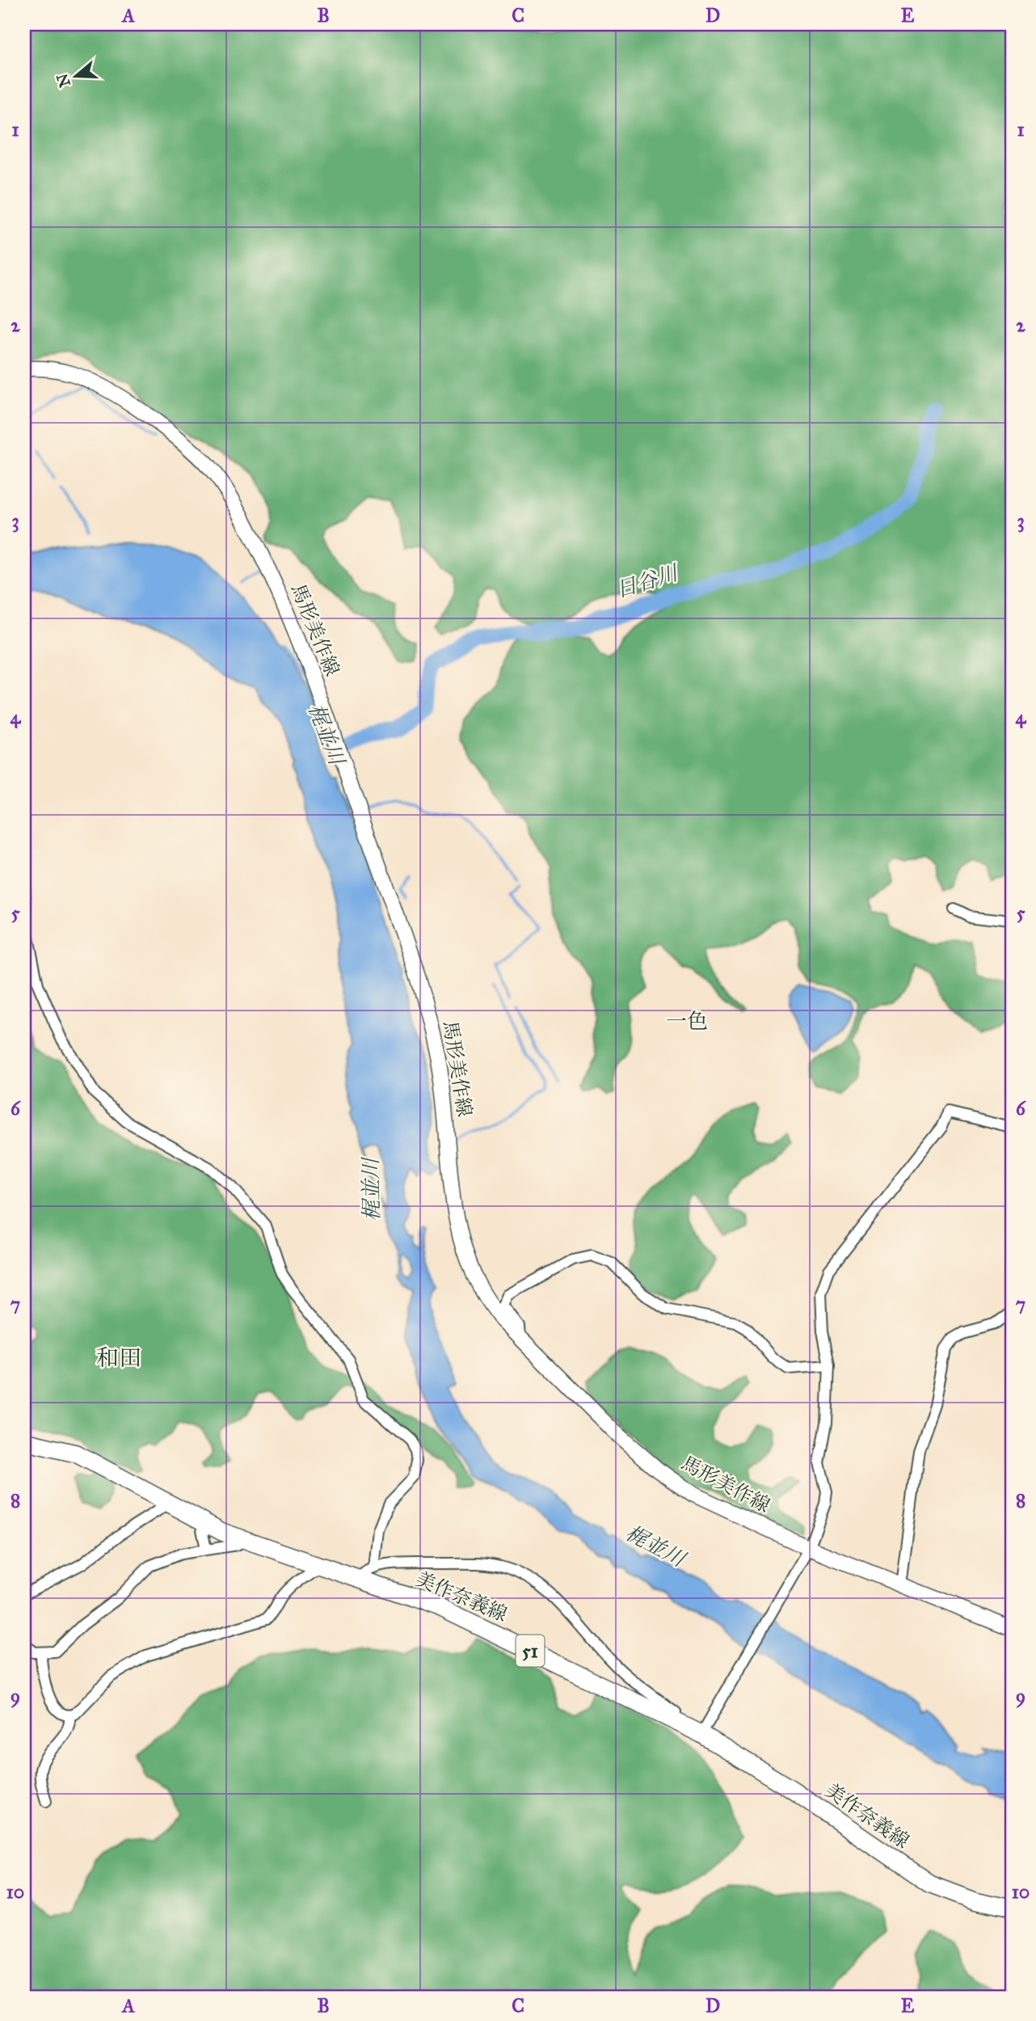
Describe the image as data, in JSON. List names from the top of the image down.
{
  "streets": {
    "main road": ["馬形美作線", "美作奈義線", "51"]
  },
  "districts": ["一色", "和田"],
  "water": ["日谷川", "梶並川"],
  "north": "left",
  "grid": {
    "columns": [
      "A",
      "B",
      "C",
      "D",
      "E"
    ],
    "rows": [
      "1",
      "2",
      "3",
      "4",
      "5",
      "6",
      "7",
      "8",
      "9",
      "10"
    ]
  }
}
